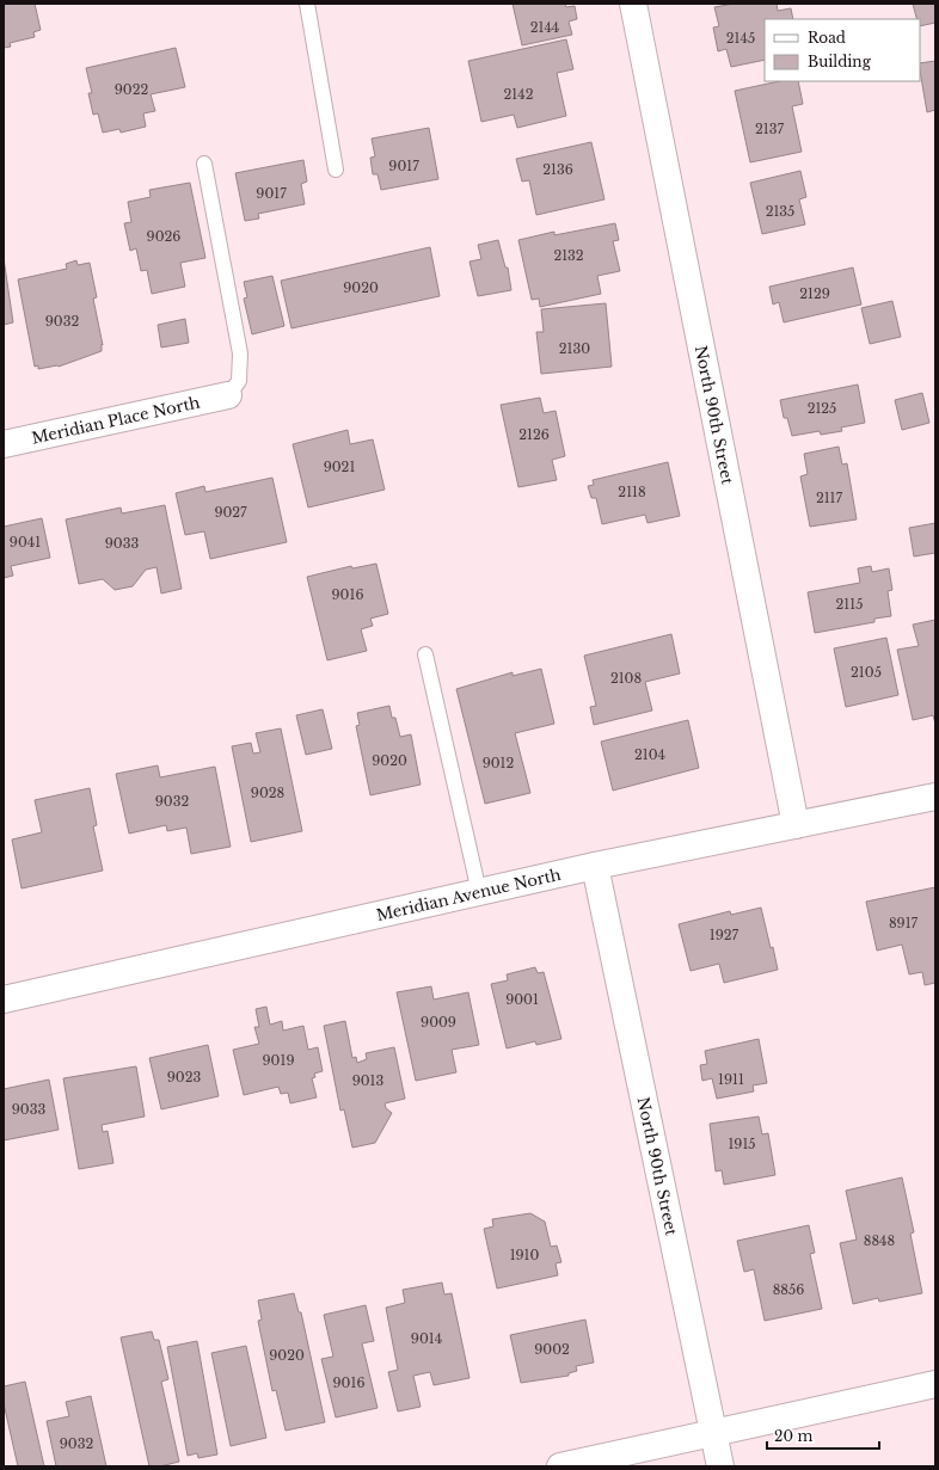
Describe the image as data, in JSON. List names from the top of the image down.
{
  "streets": {
    "street": ["North 90th Street", "Meridian Place North", "Meridian Avenue North"]
  },
  "crossings": [
    ["North 90th Street", "Meridian Avenue North"]
  ],
  "house_numbers": [
    "2144",
    "2145",
    "9022",
    "2142",
    "2137",
    "9017",
    "2136",
    "9017",
    "2135",
    "9026",
    "2132",
    "9020",
    "2129",
    "9032",
    "2130",
    "2125",
    "2126",
    "9021",
    "2118",
    "2117",
    "9027",
    "9041",
    "9033",
    "9016",
    "2115",
    "2105",
    "2108",
    "2104",
    "9020",
    "9012",
    "9028",
    "9032",
    "8917",
    "1927",
    "9001",
    "9009",
    "9019",
    "9023",
    "1911",
    "9013",
    "9033",
    "1915",
    "8848",
    "1910",
    "8856",
    "9014",
    "9002",
    "9020",
    "9016",
    "9032"
  ],
  "legend": ["Road", "Building"],
  "scale_bar": "20 m"
}
